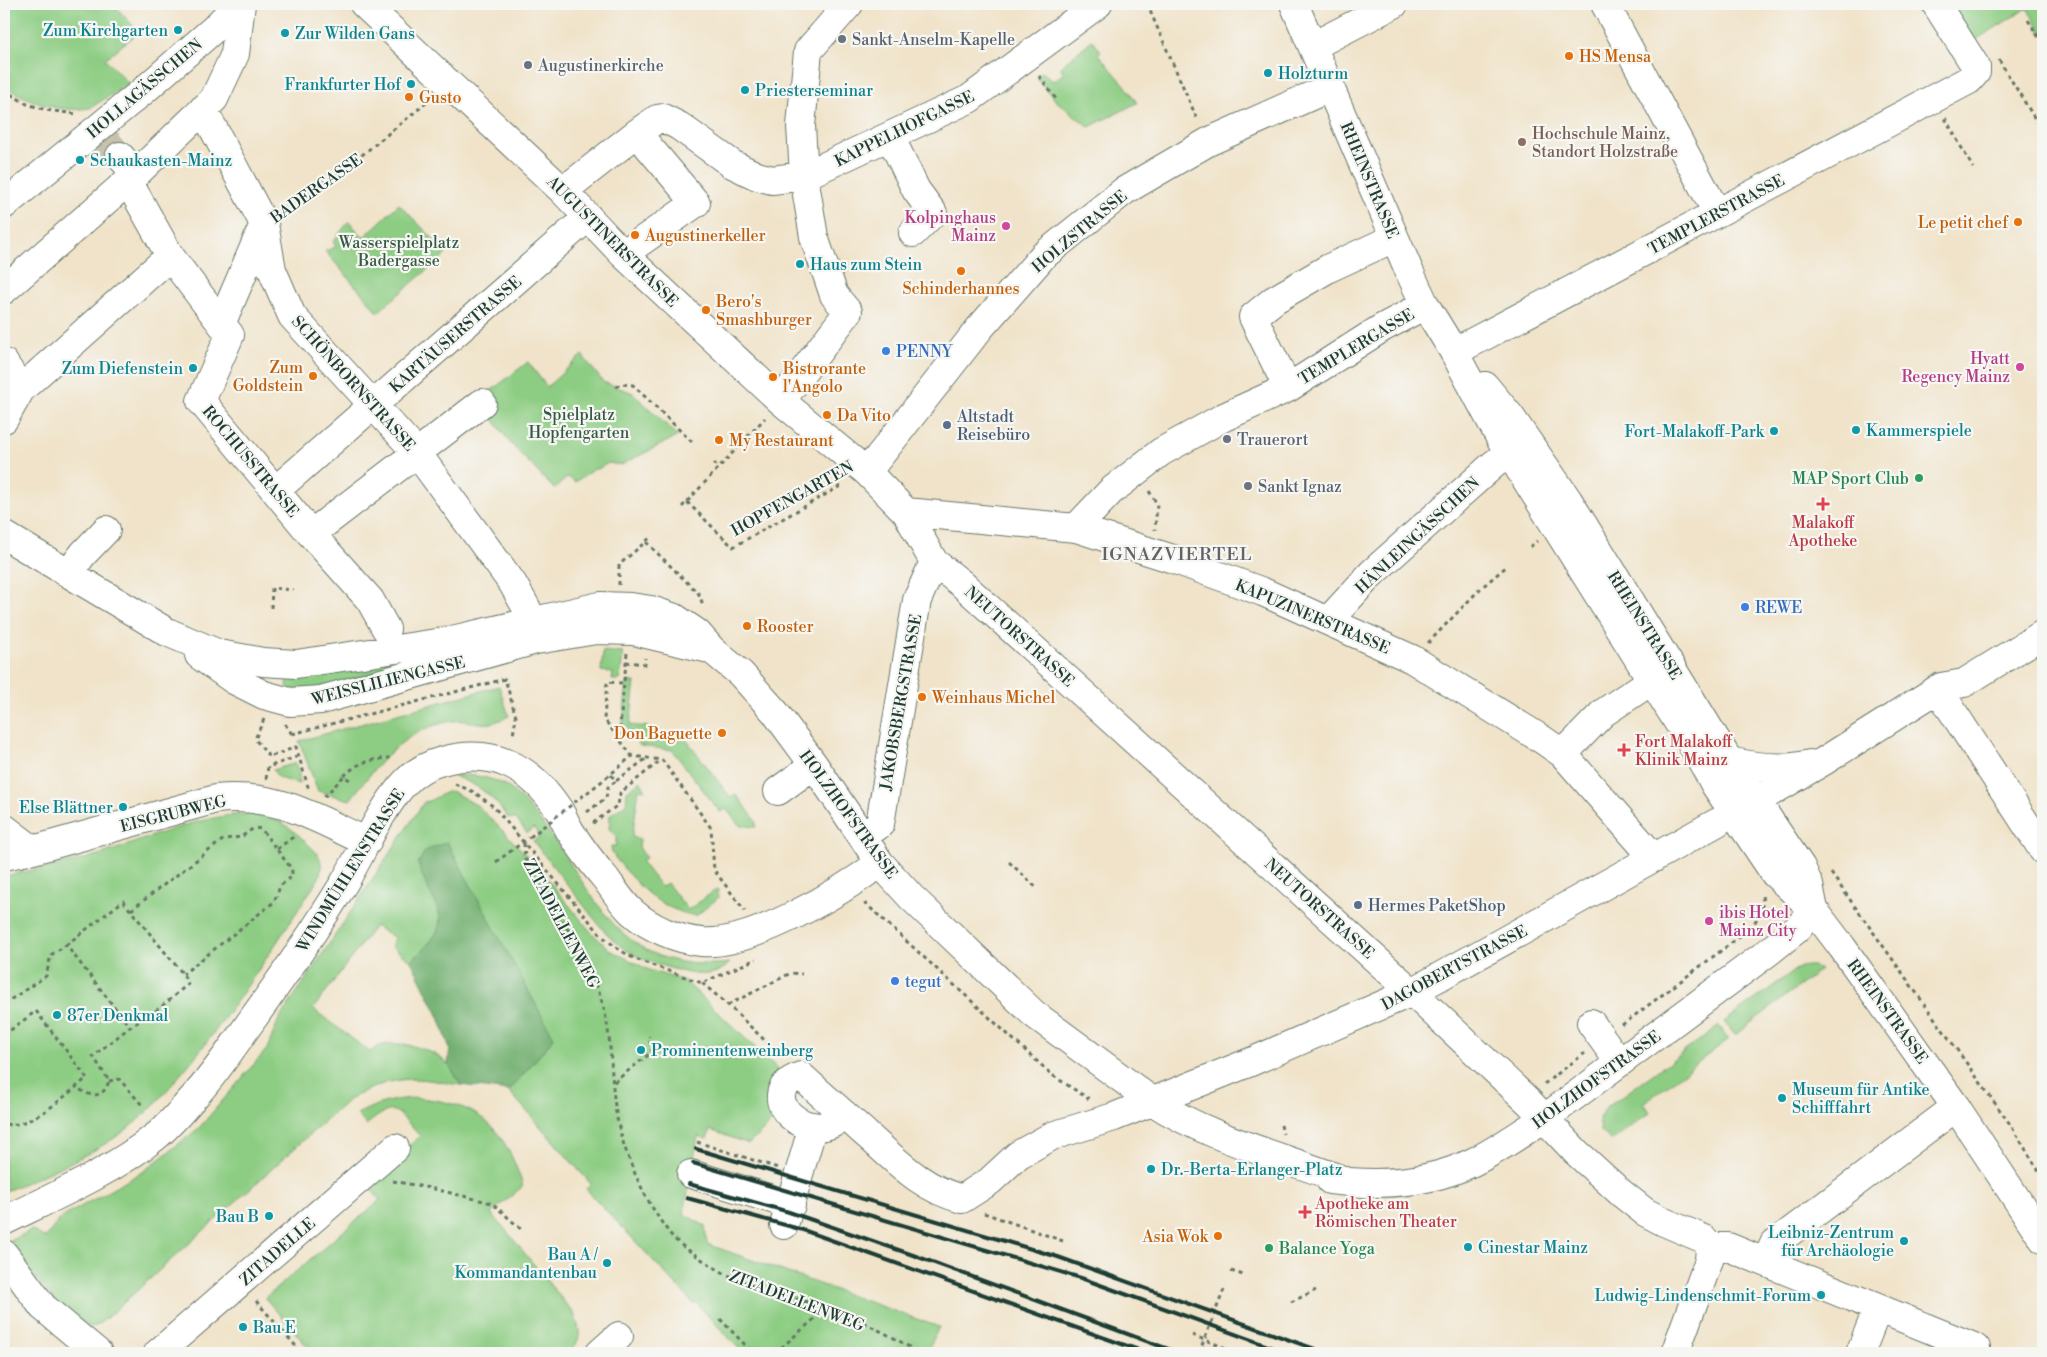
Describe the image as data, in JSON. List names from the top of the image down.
{
  "streets": {
    "street": [
      "HOLLAGÄSSCHEN",
      "KAPPELHOFGASSE",
      "RHEINSTRASSE",
      "BADERGASSE",
      "TEMPLERSTRASSE",
      "HOLZSTRASSE",
      "AUGUSTINERSTRASSE",
      "KARTÄUSERSTRASSE",
      "TEMPLERGASSE",
      "SCHÖNBORNSTRASSE",
      "ROCHUSSTRASSE",
      "HÄNLEINGÄSSCHEN",
      "KAPUZINERSTRASSE",
      "NEUTORSTRASSE",
      "WEISSLILIENGASSE",
      "JAKOBSBERGSTRASSE",
      "EISGRUBWEG",
      "HOLZHOFSTRASSE",
      "WINDMÜHLENSTRASSE",
      "DAGOBERTSTRASSE",
      "ZITADELLE"
    ],
    "path": ["HOPFENGARTEN", "ZITADELLENWEG"]
  },
  "crossings": [
    ["HOLLAGÄSSCHEN", "ROCHUSSTRASSE"],
    ["RHEINSTRASSE", "TEMPLERSTRASSE"],
    ["RHEINSTRASSE", "HOLZSTRASSE"],
    ["RHEINSTRASSE", "TEMPLERGASSE"],
    ["RHEINSTRASSE", "HÄNLEINGÄSSCHEN"],
    ["RHEINSTRASSE", "HOLZHOFSTRASSE"],
    ["RHEINSTRASSE", "DAGOBERTSTRASSE"],
    ["BADERGASSE", "AUGUSTINERSTRASSE"],
    ["BADERGASSE", "SCHÖNBORNSTRASSE"],
    ["BADERGASSE", "ROCHUSSTRASSE"],
    ["HOLZSTRASSE", "AUGUSTINERSTRASSE"],
    ["HOLZSTRASSE", "HOPFENGARTEN"],
    ["AUGUSTINERSTRASSE", "KARTÄUSERSTRASSE"],
    ["AUGUSTINERSTRASSE", "HOPFENGARTEN"],
    ["AUGUSTINERSTRASSE", "KAPUZINERSTRASSE"],
    ["AUGUSTINERSTRASSE", "NEUTORSTRASSE"],
    ["AUGUSTINERSTRASSE", "JAKOBSBERGSTRASSE"],
    ["KARTÄUSERSTRASSE", "SCHÖNBORNSTRASSE"],
    ["KARTÄUSERSTRASSE", "ROCHUSSTRASSE"],
    ["TEMPLERGASSE", "KAPUZINERSTRASSE"],
    ["SCHÖNBORNSTRASSE", "WEISSLILIENGASSE"],
    ["SCHÖNBORNSTRASSE", "HOLZHOFSTRASSE"],
    ["HÄNLEINGÄSSCHEN", "KAPUZINERSTRASSE"],
    ["KAPUZINERSTRASSE", "DAGOBERTSTRASSE"],
    ["NEUTORSTRASSE", "JAKOBSBERGSTRASSE"],
    ["NEUTORSTRASSE", "HOLZHOFSTRASSE"],
    ["NEUTORSTRASSE", "DAGOBERTSTRASSE"],
    ["WEISSLILIENGASSE", "HOLZHOFSTRASSE"],
    ["JAKOBSBERGSTRASSE", "HOLZHOFSTRASSE"],
    ["EISGRUBWEG", "WINDMÜHLENSTRASSE"],
    ["HOLZHOFSTRASSE", "WINDMÜHLENSTRASSE"],
    ["HOLZHOFSTRASSE", "DAGOBERTSTRASSE"]
  ],
  "districts": ["IGNAZVIERTEL"],
  "parks": ["Wasserspielplatz Badergasse", "Spielplatz Hopfengarten"],
  "places": {
    "other": [
      "Zum Kirchgarten",
      "Zur Wilden Gans",
      "Sankt-Anselm-Kapelle",
      "HS Mensa",
      "Augustinerkirche",
      "Holzturm",
      "Frankfurter Hof",
      "Priesterseminar",
      "Gusto",
      "Hochschule Mainz, Standort Holzstraße",
      "Schaukasten-Mainz",
      "Le petit chef",
      "Kolpinghaus Mainz",
      "Augustinerkeller",
      "Haus zum Stein",
      "Schinderhannes",
      "Bero's Smashburger",
      "PENNY",
      "Hyatt Regency Mainz",
      "Zum Diefenstein",
      "Zum Goldstein",
      "Bistrorante l'Angolo",
      "Da Vito",
      "Altstadt Reisebüro",
      "Kammerspiele",
      "Fort-Malakoff-Park",
      "Trauerort",
      "My Restaurant",
      "MAP Sport Club",
      "Sankt Ignaz",
      "REWE",
      "Rooster",
      "Weinhaus Michel",
      "Don Baguette",
      "Else Blättner",
      "Hermes PaketShop",
      "ibis Hotel Mainz City",
      "tegut",
      "87er Denkmal",
      "Prominentenweinberg",
      "Museum für Antike Schifffahrt",
      "Dr.-Berta-Erlanger-Platz",
      "Bau B",
      "Asia Wok",
      "Leibniz-Zentrum für Archäologie",
      "Cinestar Mainz",
      "Balance Yoga",
      "Bau A / Kommandantenbau",
      "Ludwig-Lindenschmit-Forum",
      "Bau E"
    ],
    "health": ["Malakoff Apotheke", "Fort Malakoff Klinik Mainz", "Apotheke am Römischen Theater"]
  }
}
